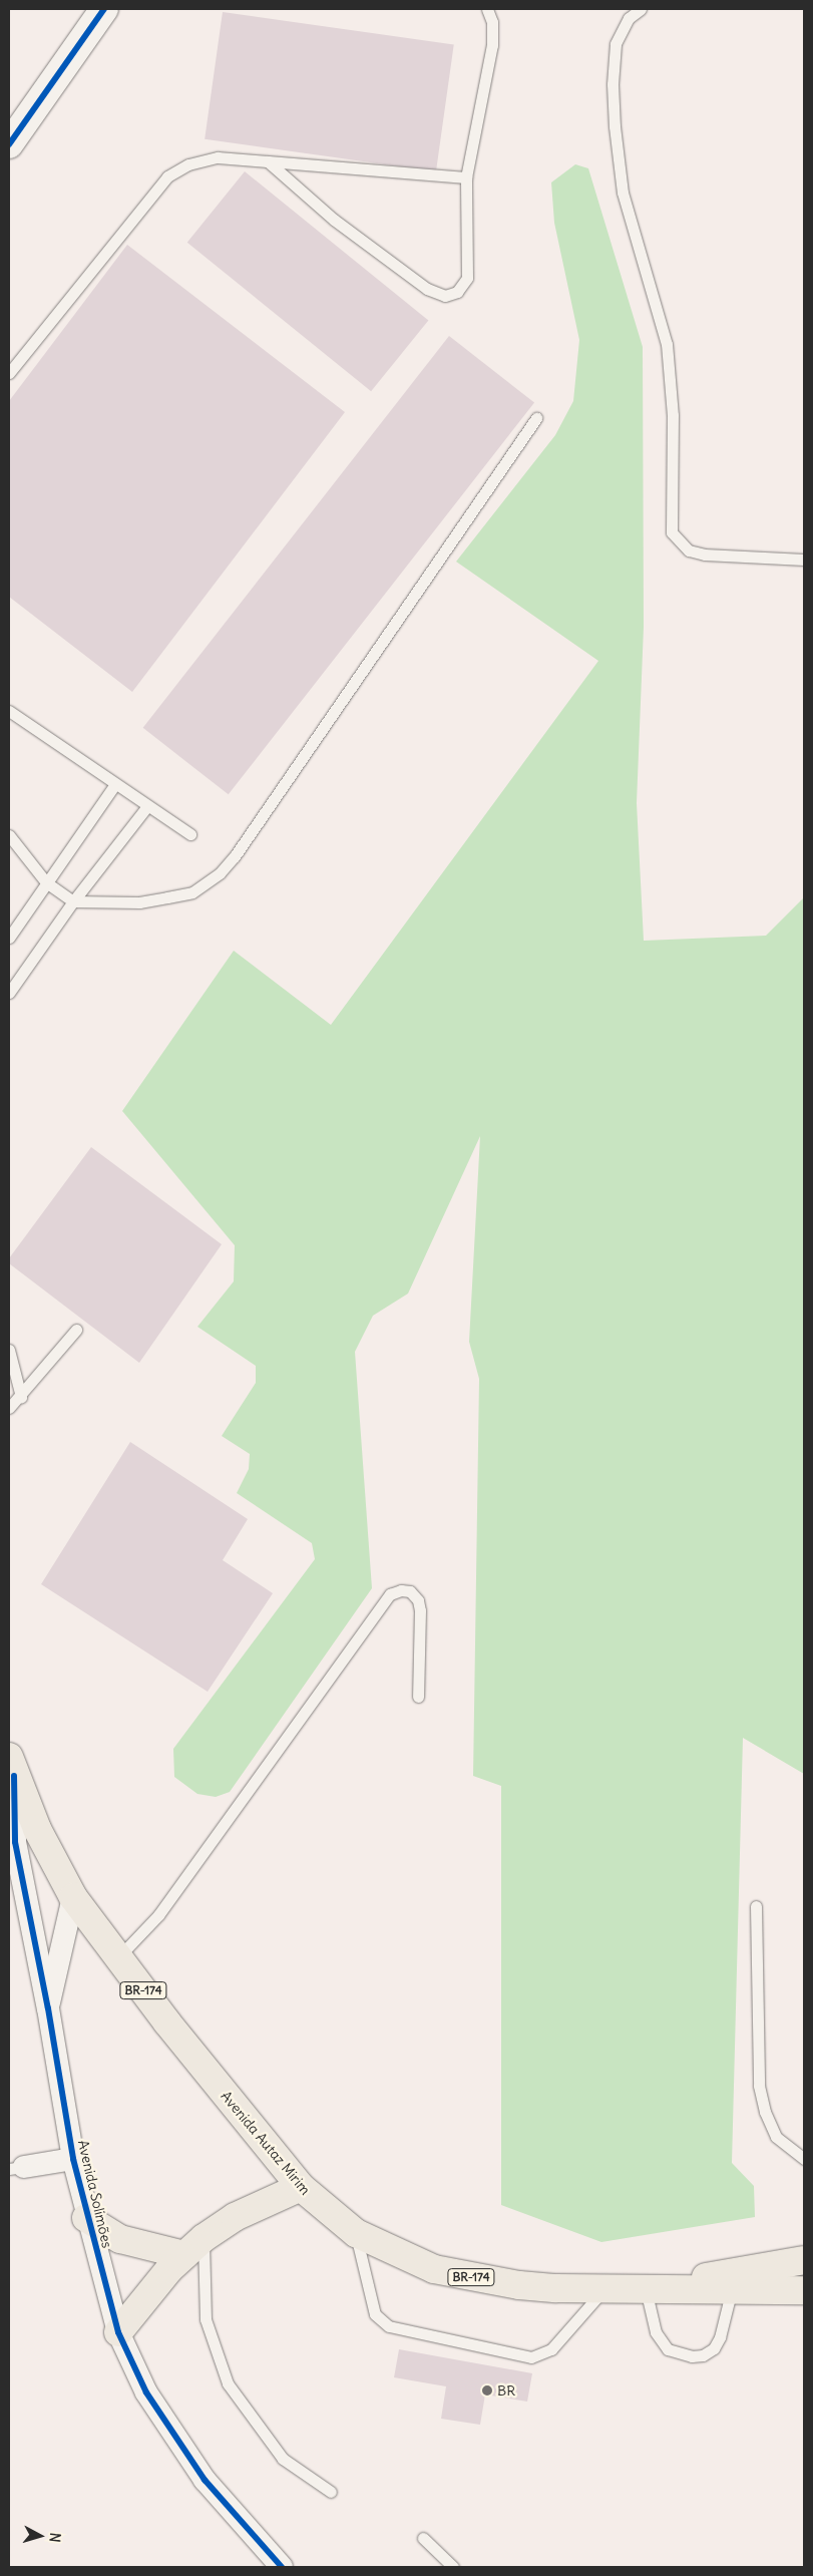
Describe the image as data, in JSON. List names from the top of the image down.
{
  "streets": {
    "main road": ["BR-174", "Avenida Autaz Mirim"],
    "street": ["Avenida Solimões"]
  },
  "crossings": [
    ["Avenida Autaz Mirim", "Avenida Solimões"]
  ],
  "places": ["BR"],
  "north": "right"
}
